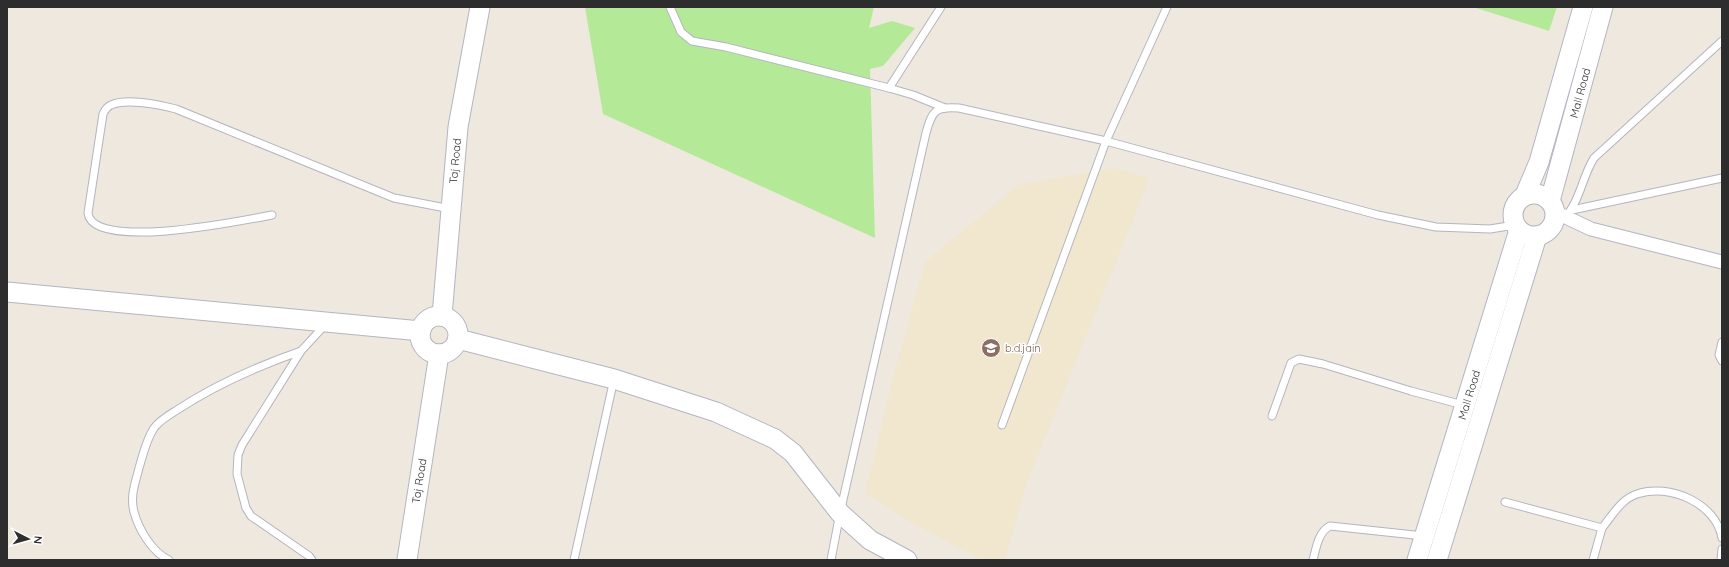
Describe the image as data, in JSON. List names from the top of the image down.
{
  "streets": {
    "main road": ["Mall Road", "Taj Road"]
  },
  "places": {
    "school or university": ["b.d.jain"]
  },
  "north": "right"
}
